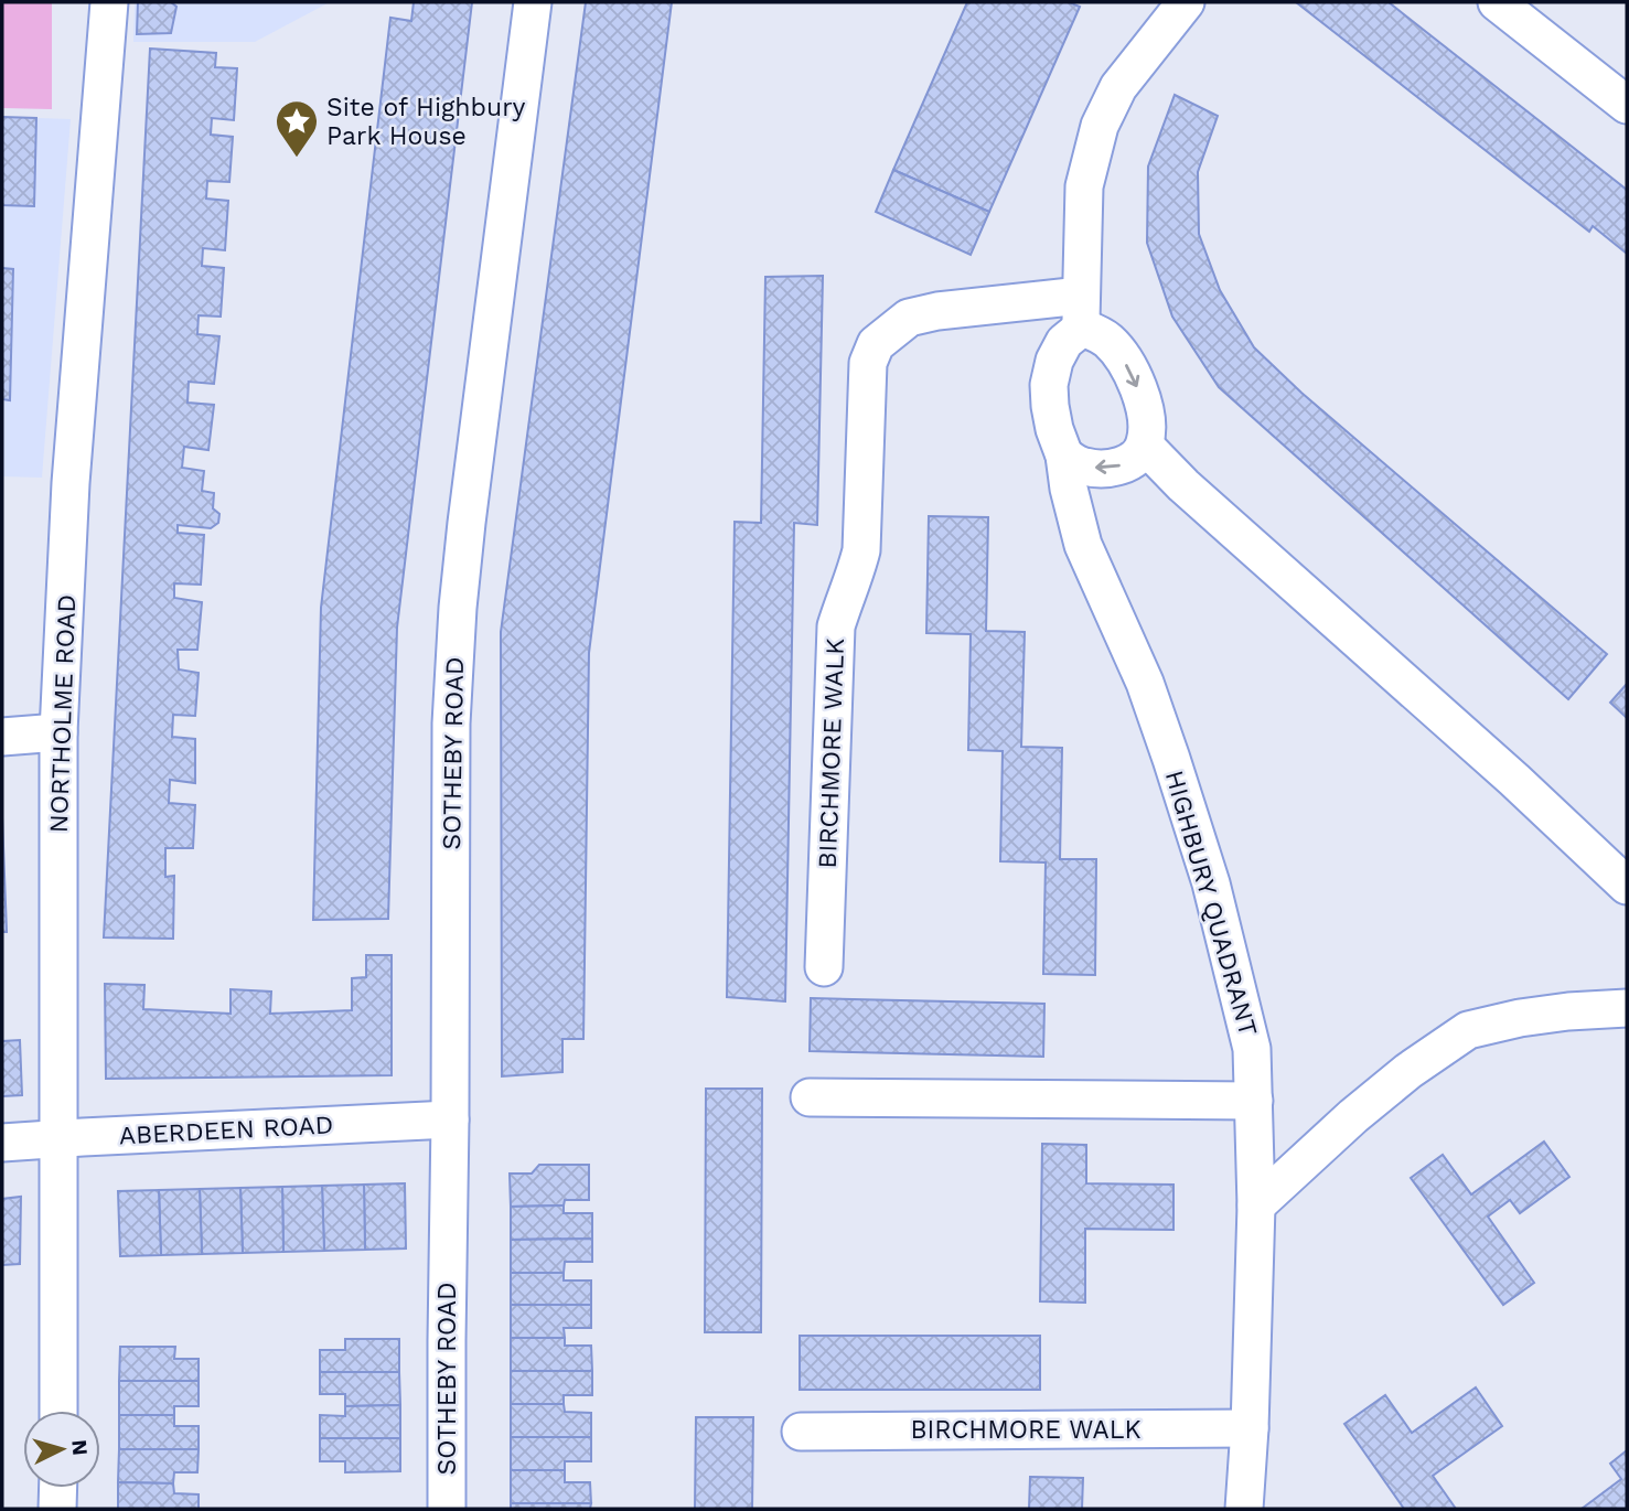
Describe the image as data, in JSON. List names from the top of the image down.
{
  "streets": {
    "street": [
      "NORTHOLME ROAD",
      "SOTHEBY ROAD",
      "BIRCHMORE WALK",
      "HIGHBURY QUADRANT",
      "ABERDEEN ROAD"
    ]
  },
  "crossings": [
    ["NORTHOLME ROAD", "ABERDEEN ROAD"],
    ["SOTHEBY ROAD", "ABERDEEN ROAD"],
    ["BIRCHMORE WALK", "HIGHBURY QUADRANT"]
  ],
  "places": {
    "place": ["Site of Highbury Park House"]
  },
  "north": "right"
}
